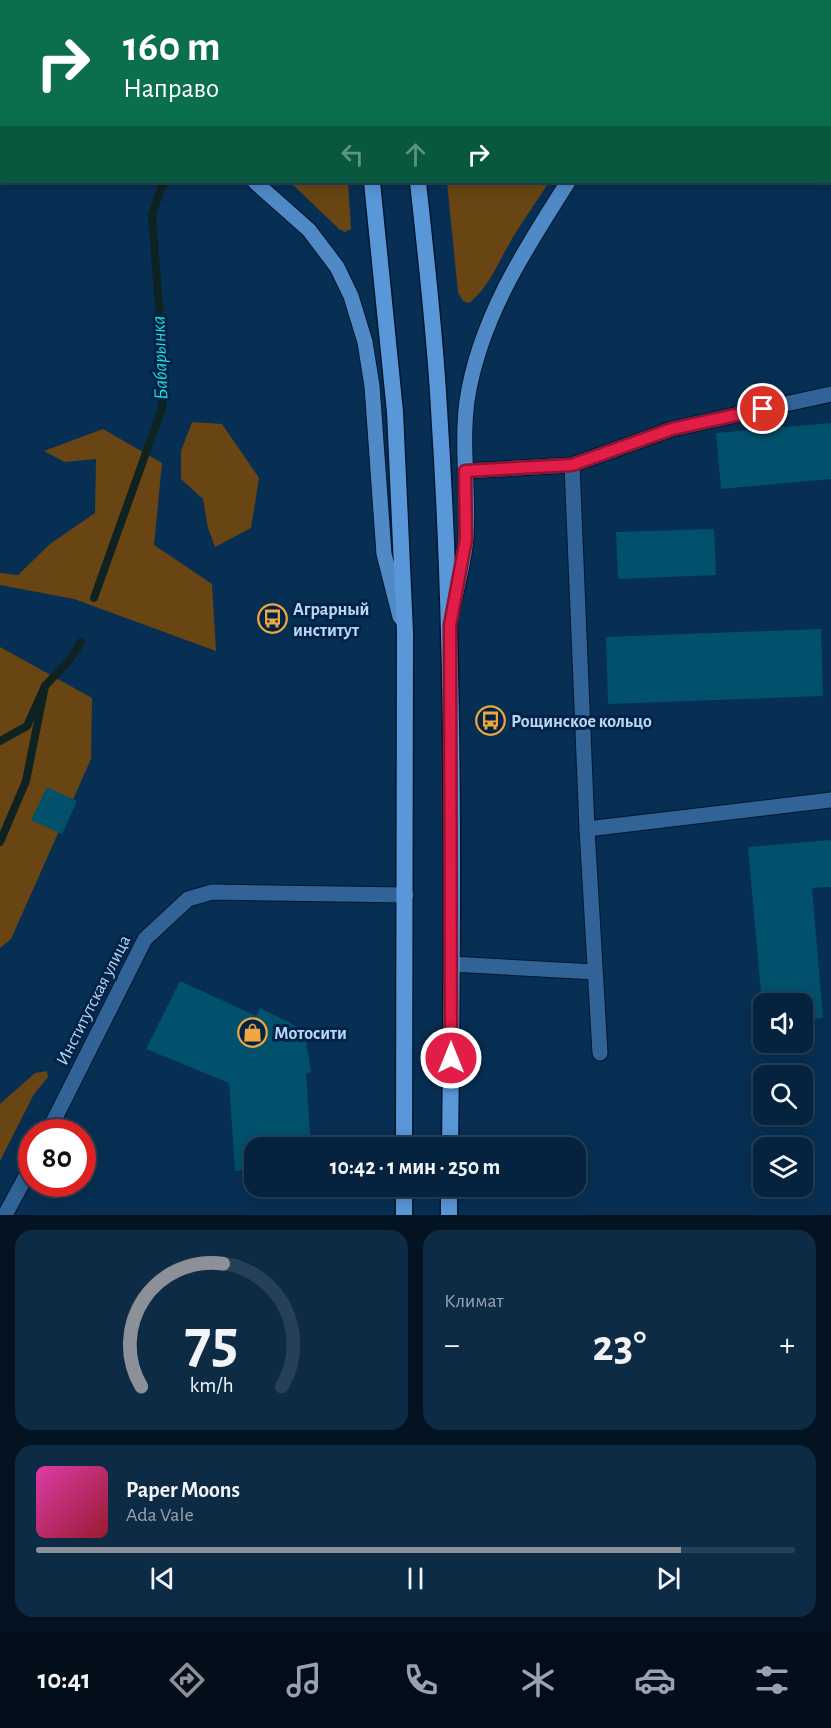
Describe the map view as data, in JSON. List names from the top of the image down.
{
  "streets": {
    "street": ["Институтская улица"]
  },
  "water": ["Бабарынка"],
  "places": {
    "bus stop": ["Аграрный институт", "Рощинское кольцо"],
    "shop": ["Мотосити"]
  },
  "page": {
    "turn": ["160 m", "Направо"],
    "limit": "80",
    "trip": "10:42 · 1 мин · 250 m",
    "tile": "Климат",
    "heat": ["−", "23°", "+"],
    "song": ["Paper Moons", "Ada Vale"],
    "tabs": "10:41",
    "gauge": ["75", "km/h"]
  }
}
